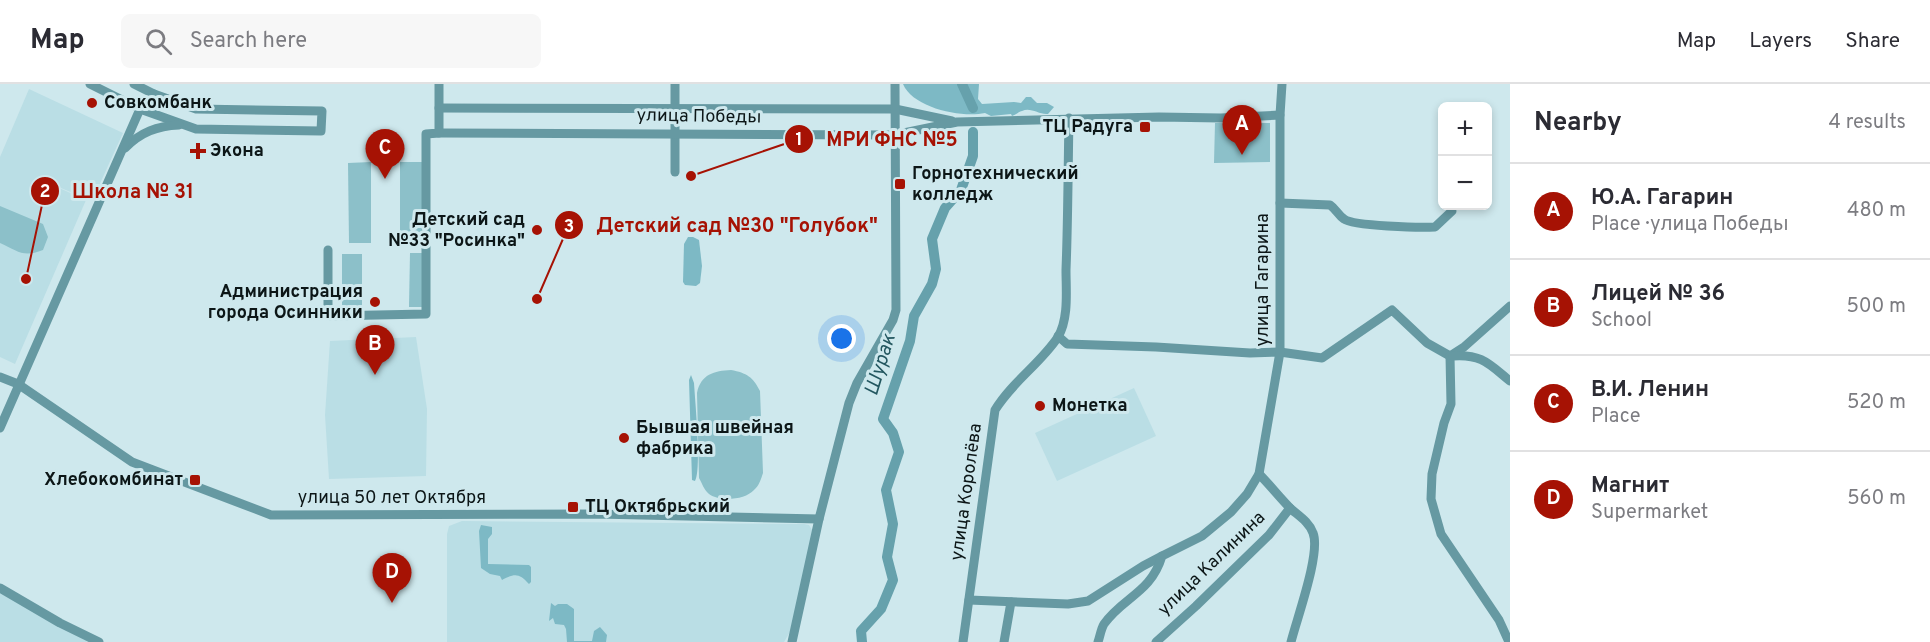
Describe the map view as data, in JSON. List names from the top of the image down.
{
  "streets": {
    "street": [
      "улица Победы",
      "улица Гагарина",
      "улица Королёва",
      "улица 50 лет Октября",
      "улица Калинина"
    ]
  },
  "crossings": [
    ["улица Победы", "улица Гагарина"],
    ["улица Победы", "улица Королёва"]
  ],
  "water": ["Шурак"],
  "places": {
    "other": [
      "Совкомбанк",
      "МРИ ФНС №5",
      "Детский сад №33 \"Росинка\"",
      "Школа № 31",
      "Детский сад №30 \"Голубок\"",
      "Администрация города Осинники",
      "Монетка",
      "Бывшая швейная фабрика"
    ],
    "transit": [
      "ТЦ Радуга",
      "Горнотехнический колледж",
      "Хлебокомбинат",
      "ТЦ Октябрьский"
    ],
    "health": ["Экона"]
  },
  "page": {
    "header": "Map",
    "search": "Search here",
    "nav": ["Map", "Layers", "Share"],
    "heading": ["Nearby", "4 results"],
    "map_buttons": ["+", "−"],
    "pins": [
      "A",
      "C",
      "B",
      "D"
    ],
    "list": [
      {
        "mark": "A",
        "name": "Ю.А. Гагарин",
        "note": "Place · улица Победы",
        "value": "480 m"
      },
      {
        "mark": "B",
        "name": "Лицей № 36",
        "note": "School",
        "value": "500 m"
      },
      {
        "mark": "C",
        "name": "В.И. Ленин",
        "note": "Place",
        "value": "520 m"
      },
      {
        "mark": "D",
        "name": "Магнит",
        "note": "Supermarket",
        "value": "560 m"
      }
    ]
  }
}
